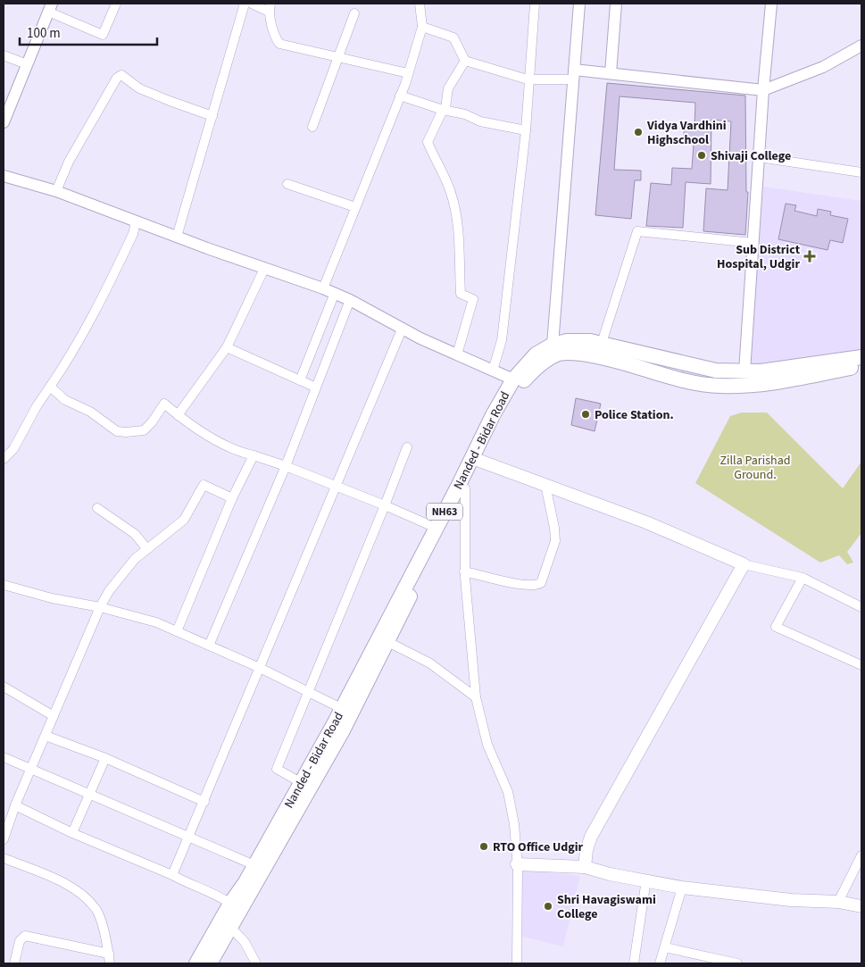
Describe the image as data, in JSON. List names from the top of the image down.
{
  "streets": {
    "highway": ["Nanded - Bidar Road", "NH63"]
  },
  "parks": ["Zilla Parishad Ground."],
  "places": {
    "other": [
      "Vidya Vardhini Highschool",
      "Shivaji College",
      "Police Station.",
      "RTO Office Udgir",
      "Shri Havagiswami College"
    ],
    "health": ["Sub District Hospital, Udgir"]
  },
  "scale_bar": "100 m"
}
